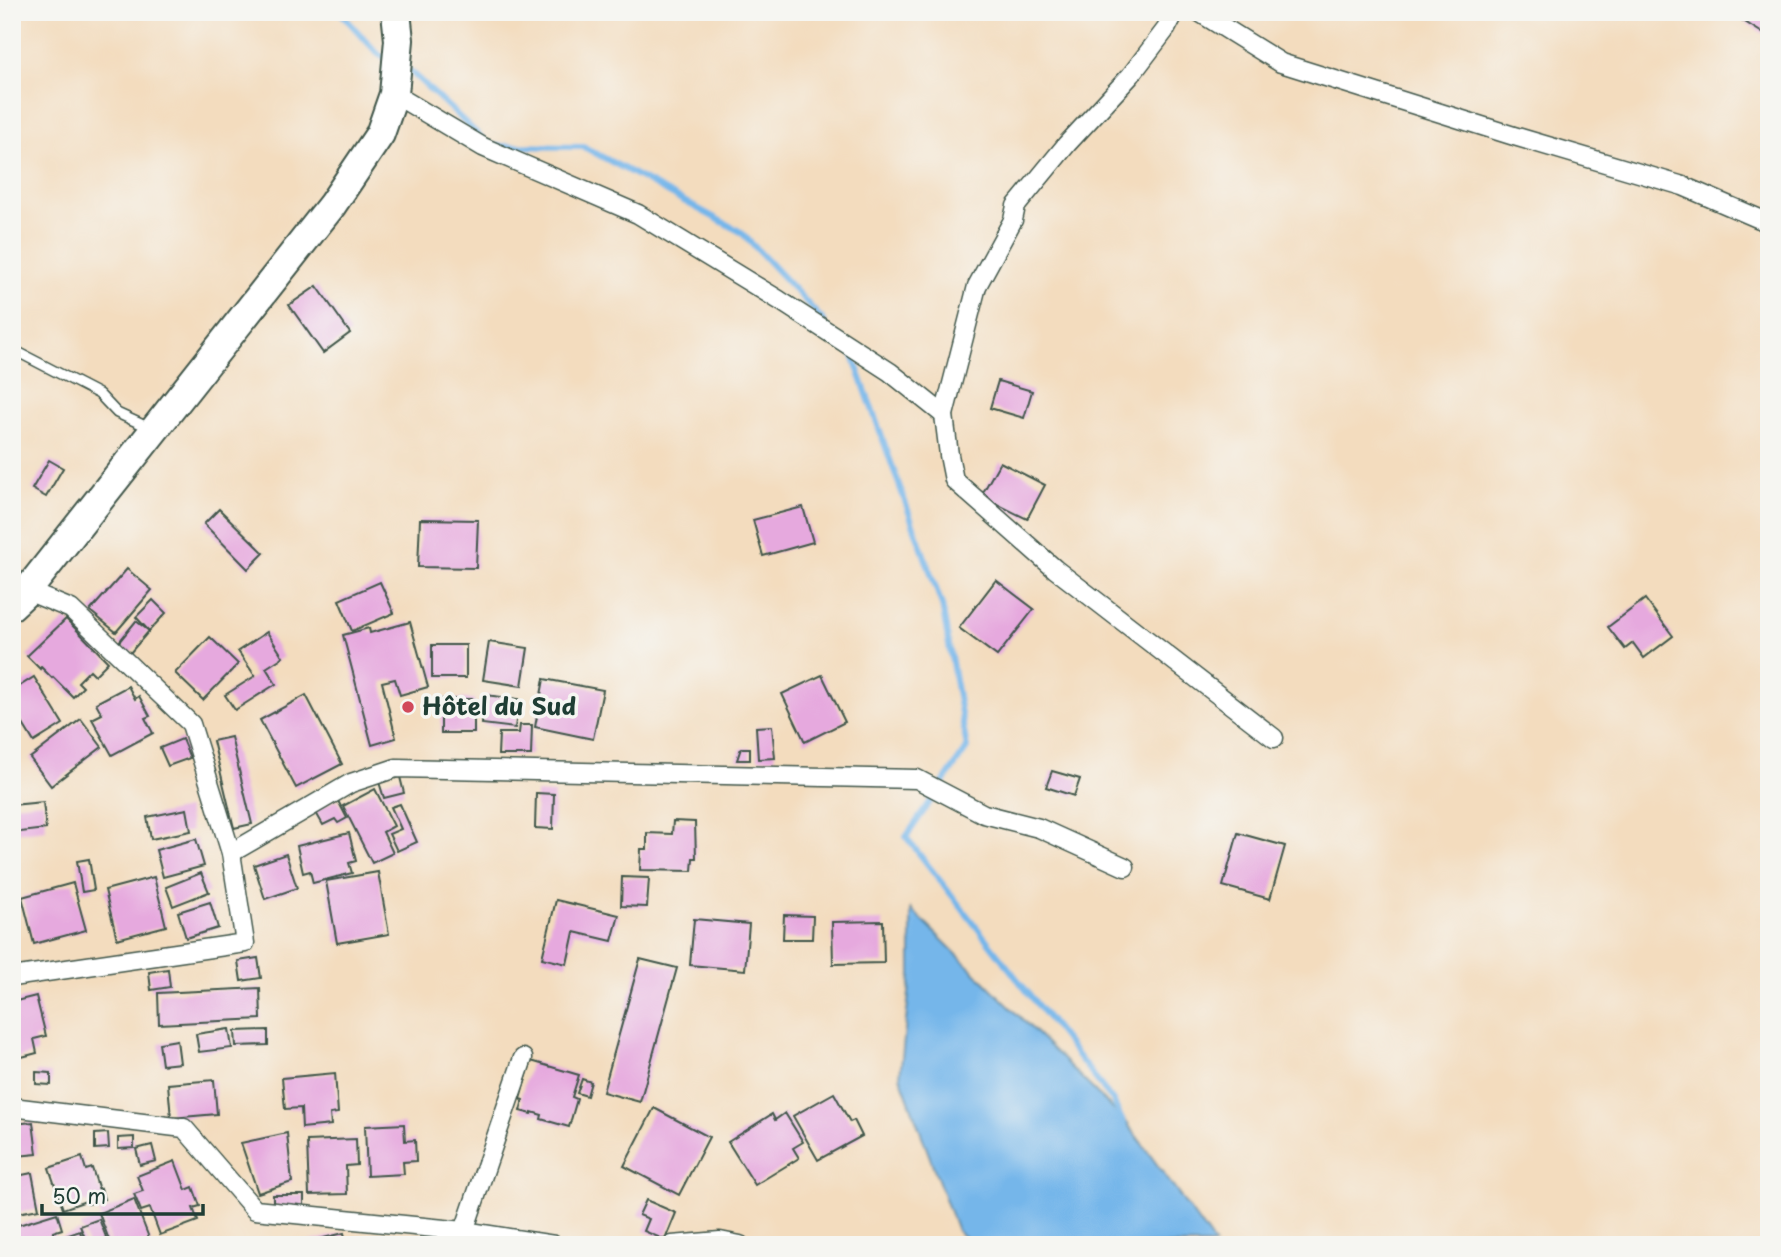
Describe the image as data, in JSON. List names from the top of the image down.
{
  "places": ["Hôtel du Sud"],
  "scale_bar": "50 m"
}
